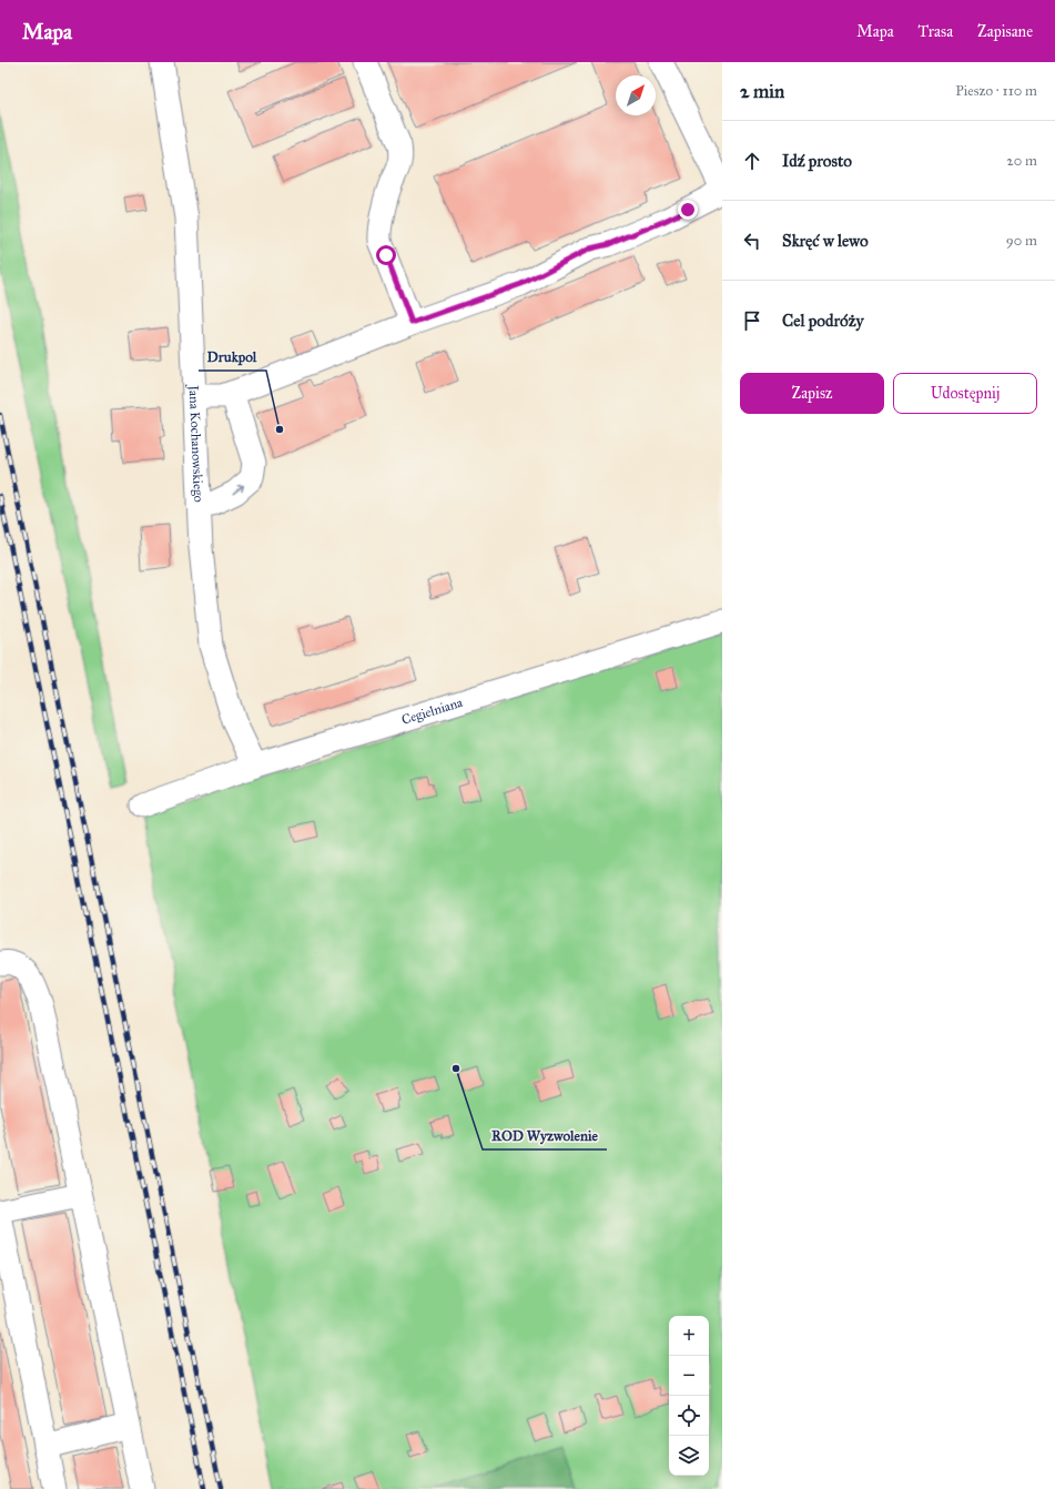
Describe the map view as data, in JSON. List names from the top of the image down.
{
  "streets": {
    "street": ["Jana Kochanowskiego", "Cegielniana"]
  },
  "crossings": [
    ["Jana Kochanowskiego", "Cegielniana"]
  ],
  "places": ["Drukpol", "ROD Wyzwolenie"],
  "north": "top right",
  "page": {
    "header": "Mapa",
    "nav": ["Mapa", "Trasa", "Zapisane"],
    "heading": ["2 min", "Pieszo · 110 m"],
    "list": [
      ["Idź prosto", "20 m"],
      ["Skręć w lewo", "90 m"],
      "Cel podróży"
    ],
    "buttons": ["Zapisz", "Udostępnij"],
    "map_buttons": ["+", "−"]
  }
}
